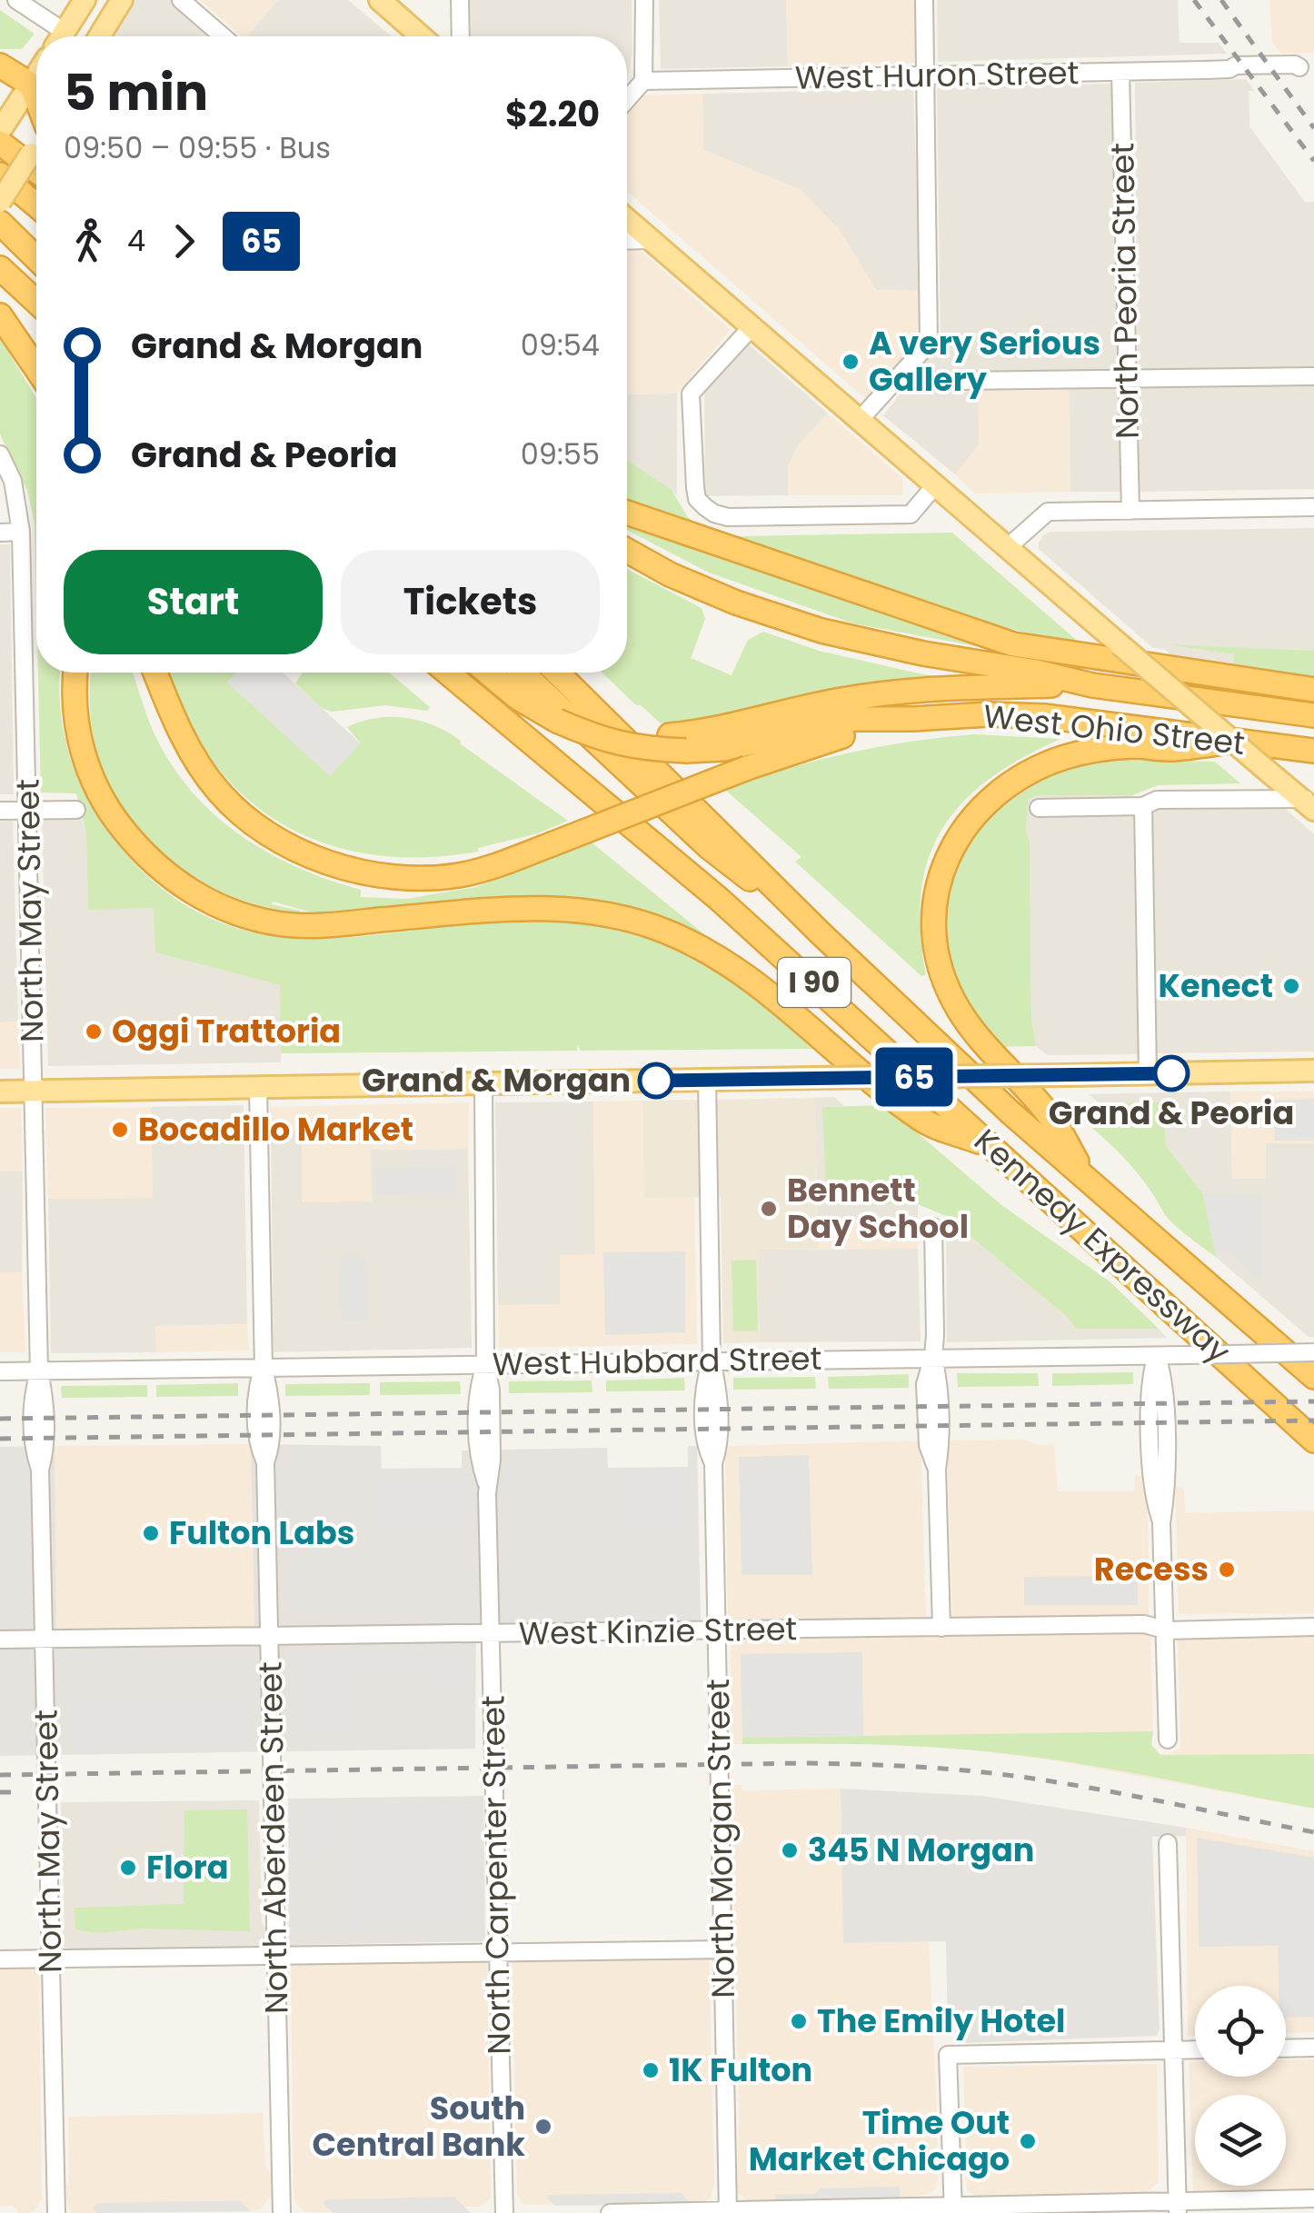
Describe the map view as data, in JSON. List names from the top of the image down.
{
  "streets": {
    "highway": ["West Ohio Street", "I 90", "Kennedy Expressway"],
    "street": [
      "West Huron Street",
      "North Peoria Street",
      "North May Street",
      "West Hubbard Street",
      "West Kinzie Street",
      "North Aberdeen Street",
      "North Morgan Street",
      "North Carpenter Street"
    ]
  },
  "crossings": [
    ["West Huron Street", "North Peoria Street"],
    ["North May Street", "West Hubbard Street"],
    ["North May Street", "West Kinzie Street"],
    ["I 90", "Kennedy Expressway"],
    ["West Hubbard Street", "North Aberdeen Street"],
    ["West Hubbard Street", "North Morgan Street"],
    ["West Hubbard Street", "North Carpenter Street"],
    ["West Kinzie Street", "North Aberdeen Street"],
    ["West Kinzie Street", "North Morgan Street"],
    ["West Kinzie Street", "North Carpenter Street"]
  ],
  "places": [
    "A very Serious Gallery",
    "Kenect",
    "Oggi Trattoria",
    "Grand & Peoria",
    "Grand & Morgan",
    "Bocadillo Market",
    "Bennett Day School",
    "Fulton Labs",
    "Recess",
    "345 N Morgan",
    "Flora",
    "The Emily Hotel",
    "1K Fulton",
    "South Central Bank",
    "Time Out Market Chicago"
  ],
  "lines": ["bus line 65"],
  "page": {
    "on_map": "65",
    "heading": ["5 min", "09:50 – 09:55 · Bus", "$2.20"],
    "legs": ["4", "65"],
    "list": [
      {
        "name": "Grand & Morgan",
        "value": "09:54"
      },
      {
        "name": "Grand & Peoria",
        "value": "09:55"
      }
    ],
    "buttons": ["Start", "Tickets"]
  }
}
